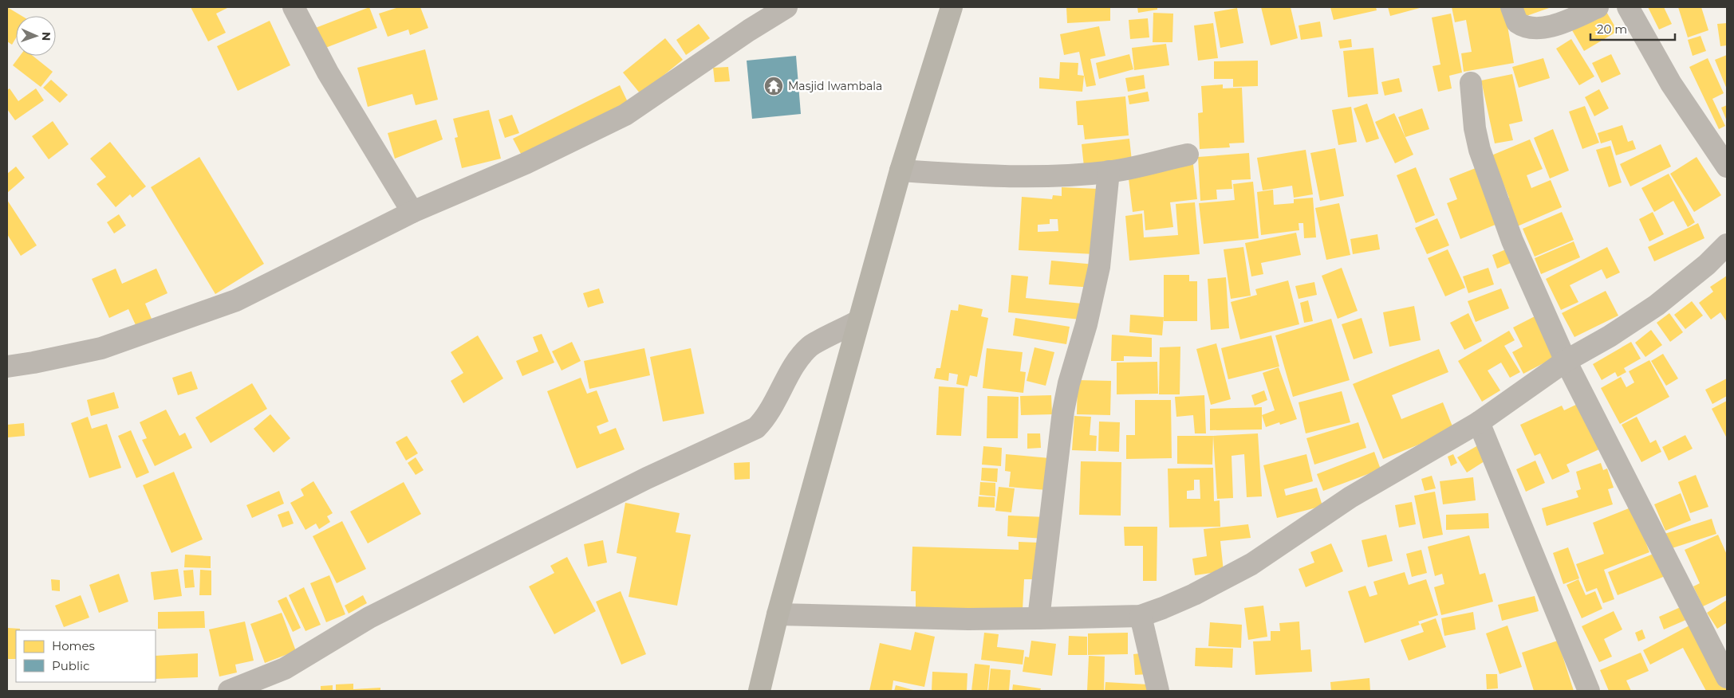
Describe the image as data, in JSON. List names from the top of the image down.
{
  "places": {
    "temple": ["Masjid Iwambala"]
  },
  "legend": ["Homes", "Public"],
  "scale_bar": "20 m",
  "north": "right"
}
